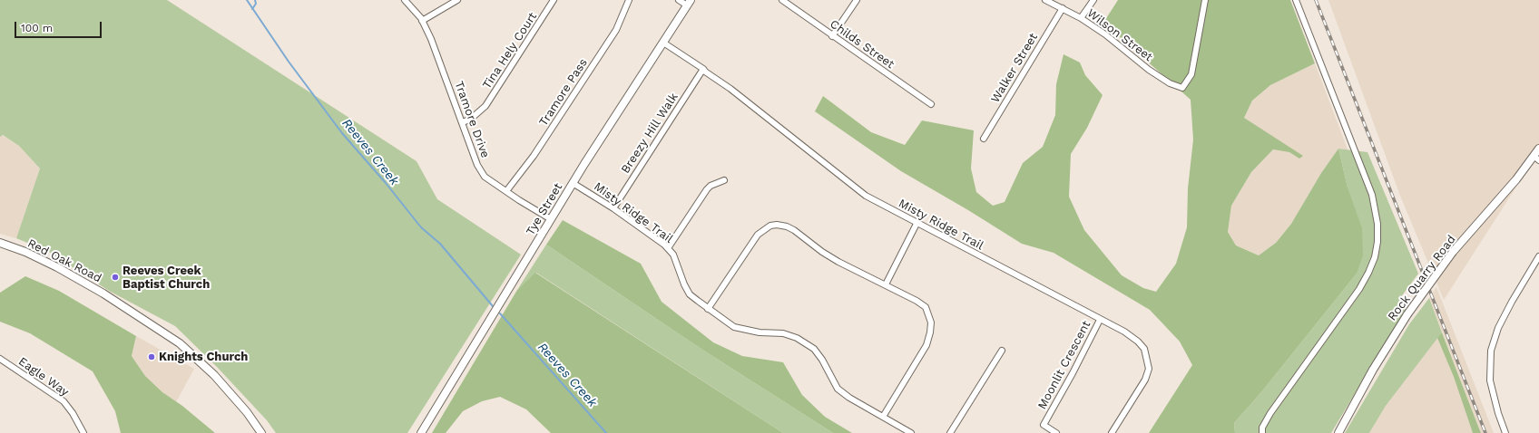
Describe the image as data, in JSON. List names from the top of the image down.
{
  "streets": {
    "street": [
      "Wilson Street",
      "Childs Street",
      "Tina Hely Court",
      "Walker Street",
      "Tramore Pass",
      "Tramore Drive",
      "Breezy Hill Walk",
      "Tye Street",
      "Misty Ridge Trail",
      "Red Oak Road",
      "Rock Quarry Road",
      "Moonlit Crescent",
      "Eagle Way"
    ]
  },
  "crossings": [
    ["Wilson Street", "Walker Street"],
    ["Tina Hely Court", "Tramore Drive"],
    ["Tramore Pass", "Tramore Drive"],
    ["Tramore Drive", "Tye Street"],
    ["Breezy Hill Walk", "Misty Ridge Trail"],
    ["Tye Street", "Misty Ridge Trail"],
    ["Misty Ridge Trail", "Moonlit Crescent"]
  ],
  "water": ["Reeves Creek"],
  "places": ["Reeves Creek Baptist Church", "Knights Church"],
  "scale_bar": "100 m"
}
